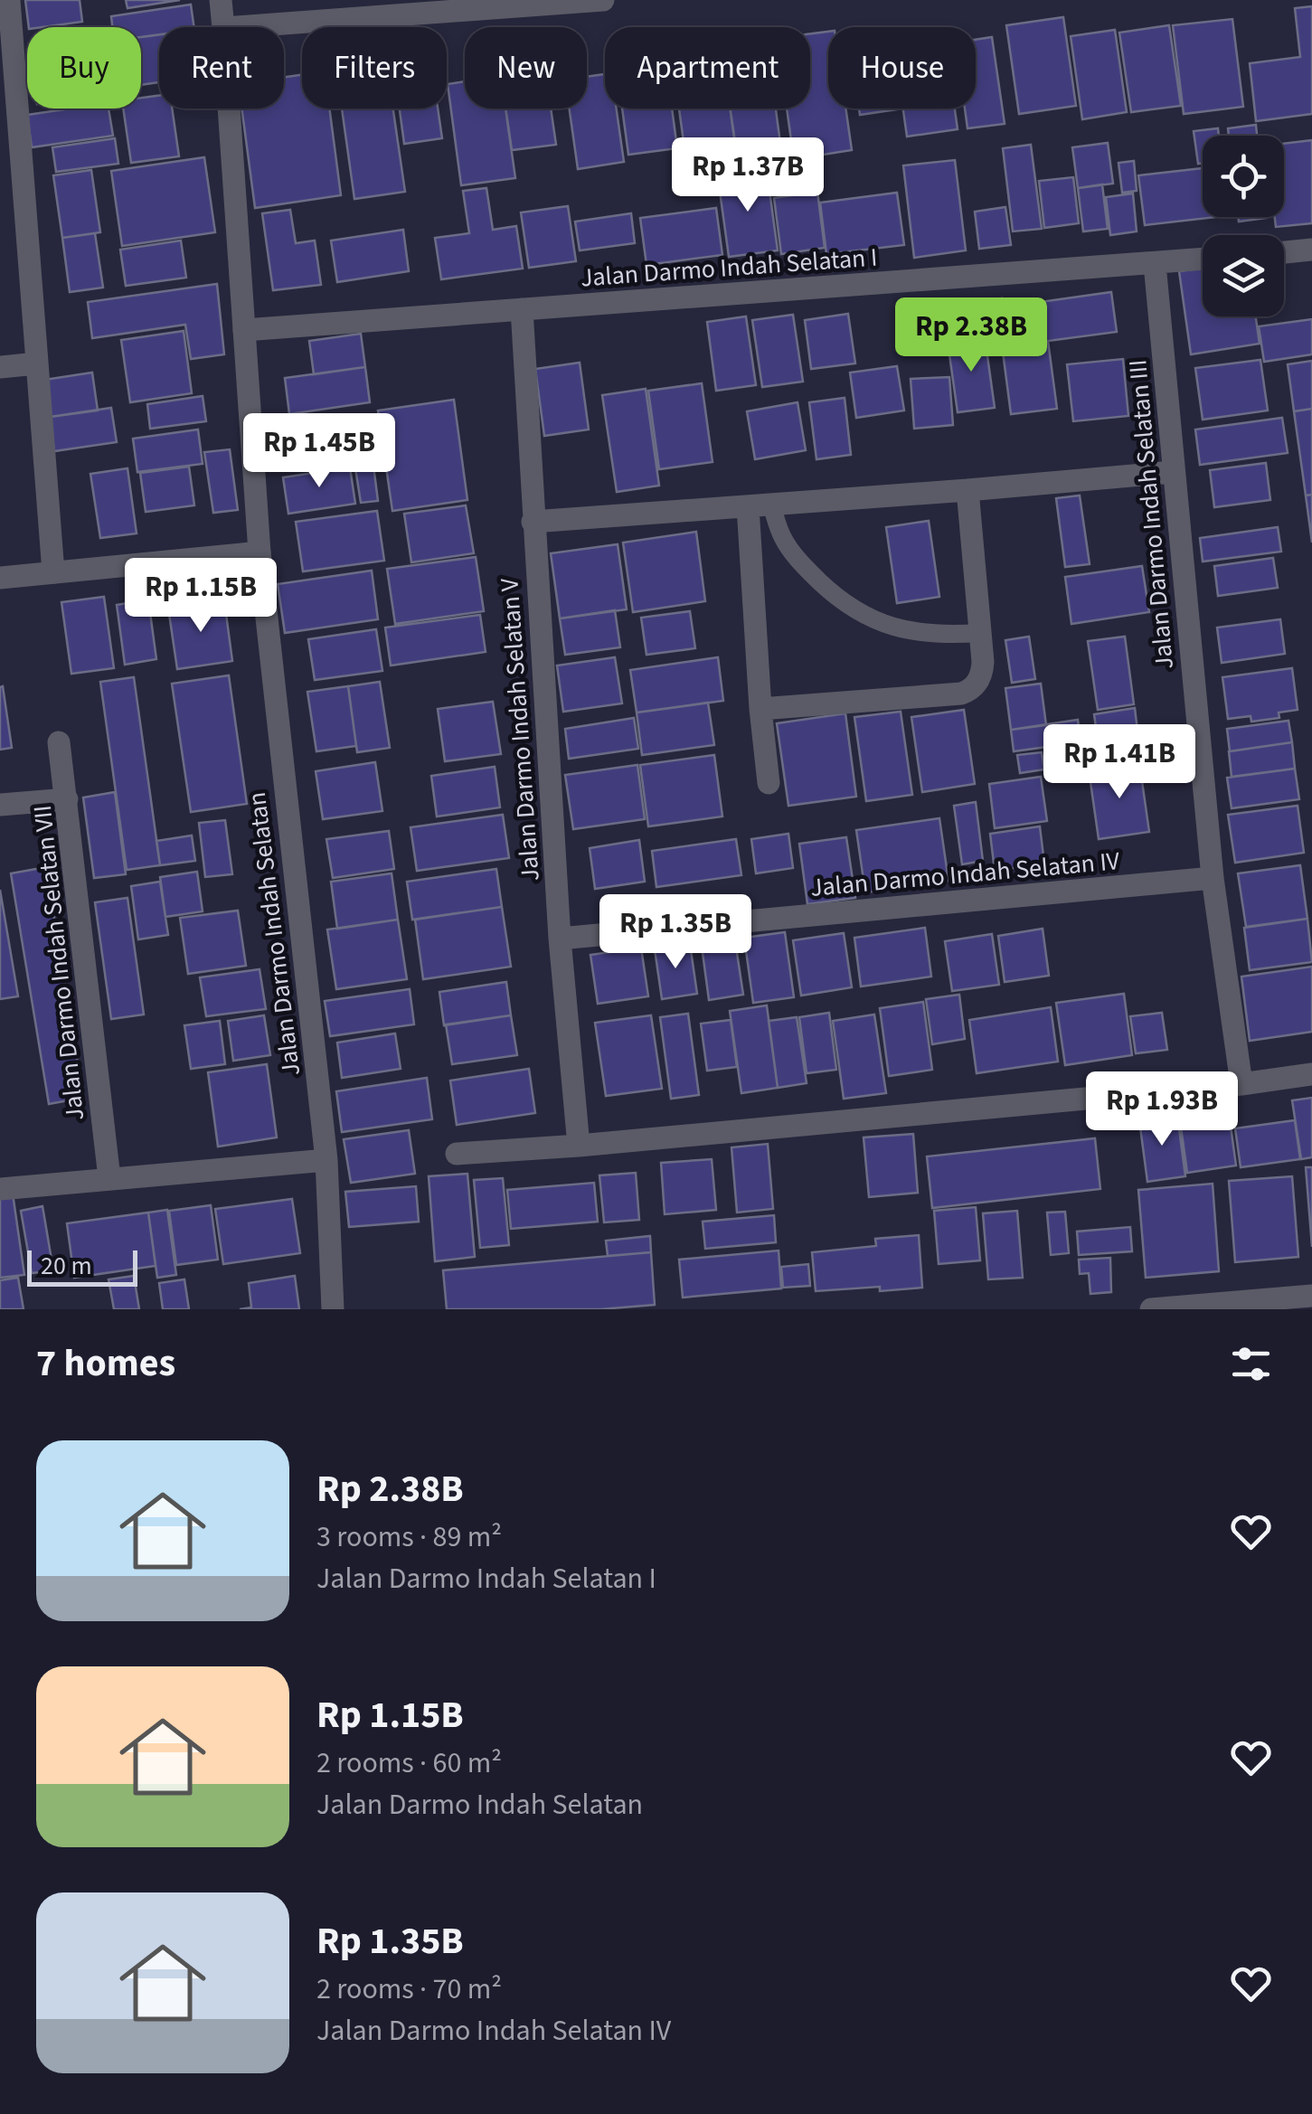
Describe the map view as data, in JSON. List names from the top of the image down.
{
  "streets": {
    "street": [
      "Jalan Darmo Indah Selatan I",
      "Jalan Darmo Indah Selatan III",
      "Jalan Darmo Indah Selatan V",
      "Jalan Darmo Indah Selatan IV",
      "Jalan Darmo Indah Selatan",
      "Jalan Darmo Indah Selatan VII"
    ]
  },
  "crossings": [
    ["Jalan Darmo Indah Selatan I", "Jalan Darmo Indah Selatan III"],
    ["Jalan Darmo Indah Selatan I", "Jalan Darmo Indah Selatan V"],
    ["Jalan Darmo Indah Selatan I", "Jalan Darmo Indah Selatan"],
    ["Jalan Darmo Indah Selatan III", "Jalan Darmo Indah Selatan IV"],
    ["Jalan Darmo Indah Selatan V", "Jalan Darmo Indah Selatan IV"]
  ],
  "scale_bar": "20 m",
  "page": {
    "chip": [
      "Buy",
      "Rent",
      "Filters",
      "New",
      "Apartment",
      "House"
    ],
    "price": [
      "Rp 1.37B",
      "Rp 2.38B",
      "Rp 1.45B",
      "Rp 1.15B",
      "Rp 1.41B",
      "Rp 1.35B",
      "Rp 1.93B"
    ],
    "scale": "20 m",
    "heading": "7 homes",
    "list": [
      {
        "name": "Rp 2.38B",
        "note": "3 rooms · 89 m² · Jalan Darmo Indah Selatan I"
      },
      {
        "name": "Rp 1.15B",
        "note": "2 rooms · 60 m² · Jalan Darmo Indah Selatan"
      },
      {
        "name": "Rp 1.35B",
        "note": "2 rooms · 70 m² · Jalan Darmo Indah Selatan IV"
      }
    ]
  }
}
